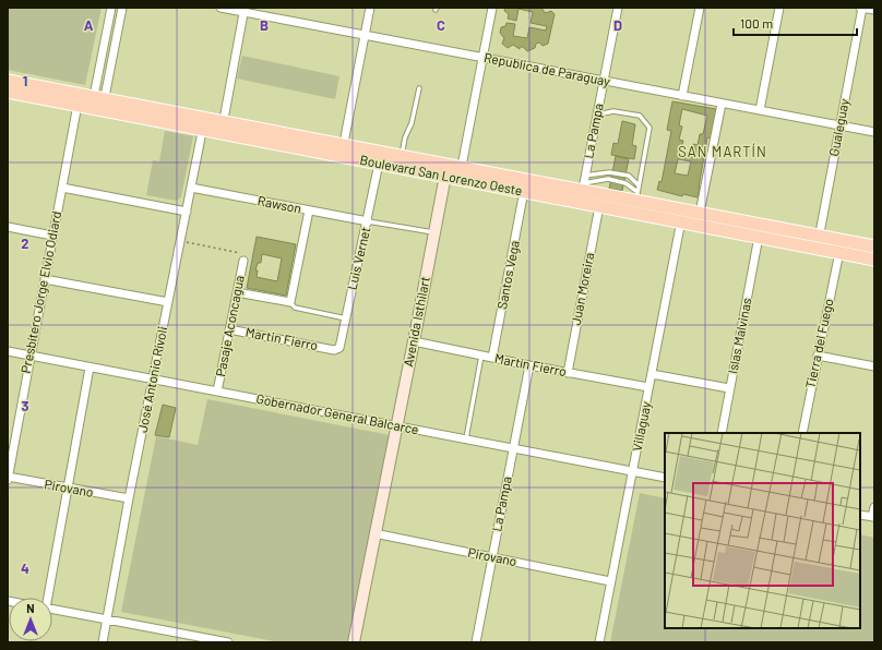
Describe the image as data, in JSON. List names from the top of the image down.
{
  "streets": {
    "main road": ["Boulevard San Lorenzo Oeste"],
    "street": [
      "Republica de Paraguay",
      "Gualeguay",
      "La Pampa",
      "Rawson",
      "Luis Vernet",
      "Santos Vega",
      "Juan Moreira",
      "Presbítero Jorge Elvio Odiard",
      "Avenida Isthilart",
      "Pasaje Aconcagua",
      "Islas Malvinas",
      "Martin Fierro",
      "Tierra del Fuego",
      "Martín Fierro",
      "José Antonio Rívoli",
      "Gobernador General Balcarce",
      "Villaguay",
      "Pirovano"
    ]
  },
  "crossings": [
    ["Republica de Paraguay", "Gualeguay"],
    ["Republica de Paraguay", "La Pampa"],
    ["Gualeguay", "Boulevard San Lorenzo Oeste"],
    ["La Pampa", "Boulevard San Lorenzo Oeste"],
    ["La Pampa", "Martín Fierro"],
    ["La Pampa", "Gobernador General Balcarce"],
    ["La Pampa", "Pirovano"],
    ["Boulevard San Lorenzo Oeste", "Luis Vernet"],
    ["Boulevard San Lorenzo Oeste", "Santos Vega"],
    ["Boulevard San Lorenzo Oeste", "Juan Moreira"],
    ["Boulevard San Lorenzo Oeste", "Presbítero Jorge Elvio Odiard"],
    ["Boulevard San Lorenzo Oeste", "Avenida Isthilart"],
    ["Boulevard San Lorenzo Oeste", "Islas Malvinas"],
    ["Boulevard San Lorenzo Oeste", "Tierra del Fuego"],
    ["Boulevard San Lorenzo Oeste", "José Antonio Rívoli"],
    ["Boulevard San Lorenzo Oeste", "Villaguay"],
    ["Rawson", "Luis Vernet"],
    ["Rawson", "José Antonio Rívoli"],
    ["Luis Vernet", "Martin Fierro"],
    ["Santos Vega", "Martín Fierro"],
    ["Juan Moreira", "Martín Fierro"],
    ["Presbítero Jorge Elvio Odiard", "Gobernador General Balcarce"],
    ["Presbítero Jorge Elvio Odiard", "Pirovano"],
    ["Avenida Isthilart", "Martín Fierro"],
    ["Avenida Isthilart", "Gobernador General Balcarce"],
    ["Avenida Isthilart", "Pirovano"],
    ["Pasaje Aconcagua", "Martin Fierro"],
    ["Pasaje Aconcagua", "Gobernador General Balcarce"],
    ["Martín Fierro", "Villaguay"],
    ["José Antonio Rívoli", "Gobernador General Balcarce"],
    ["José Antonio Rívoli", "Pirovano"],
    ["Gobernador General Balcarce", "Villaguay"],
    ["Villaguay", "Pirovano"]
  ],
  "districts": ["SAN MARTÍN"],
  "scale_bar": "100 m",
  "north": "top",
  "grid": {
    "columns": [
      "A",
      "B",
      "C",
      "D"
    ],
    "rows": [
      "1",
      "2",
      "3",
      "4"
    ]
  }
}
